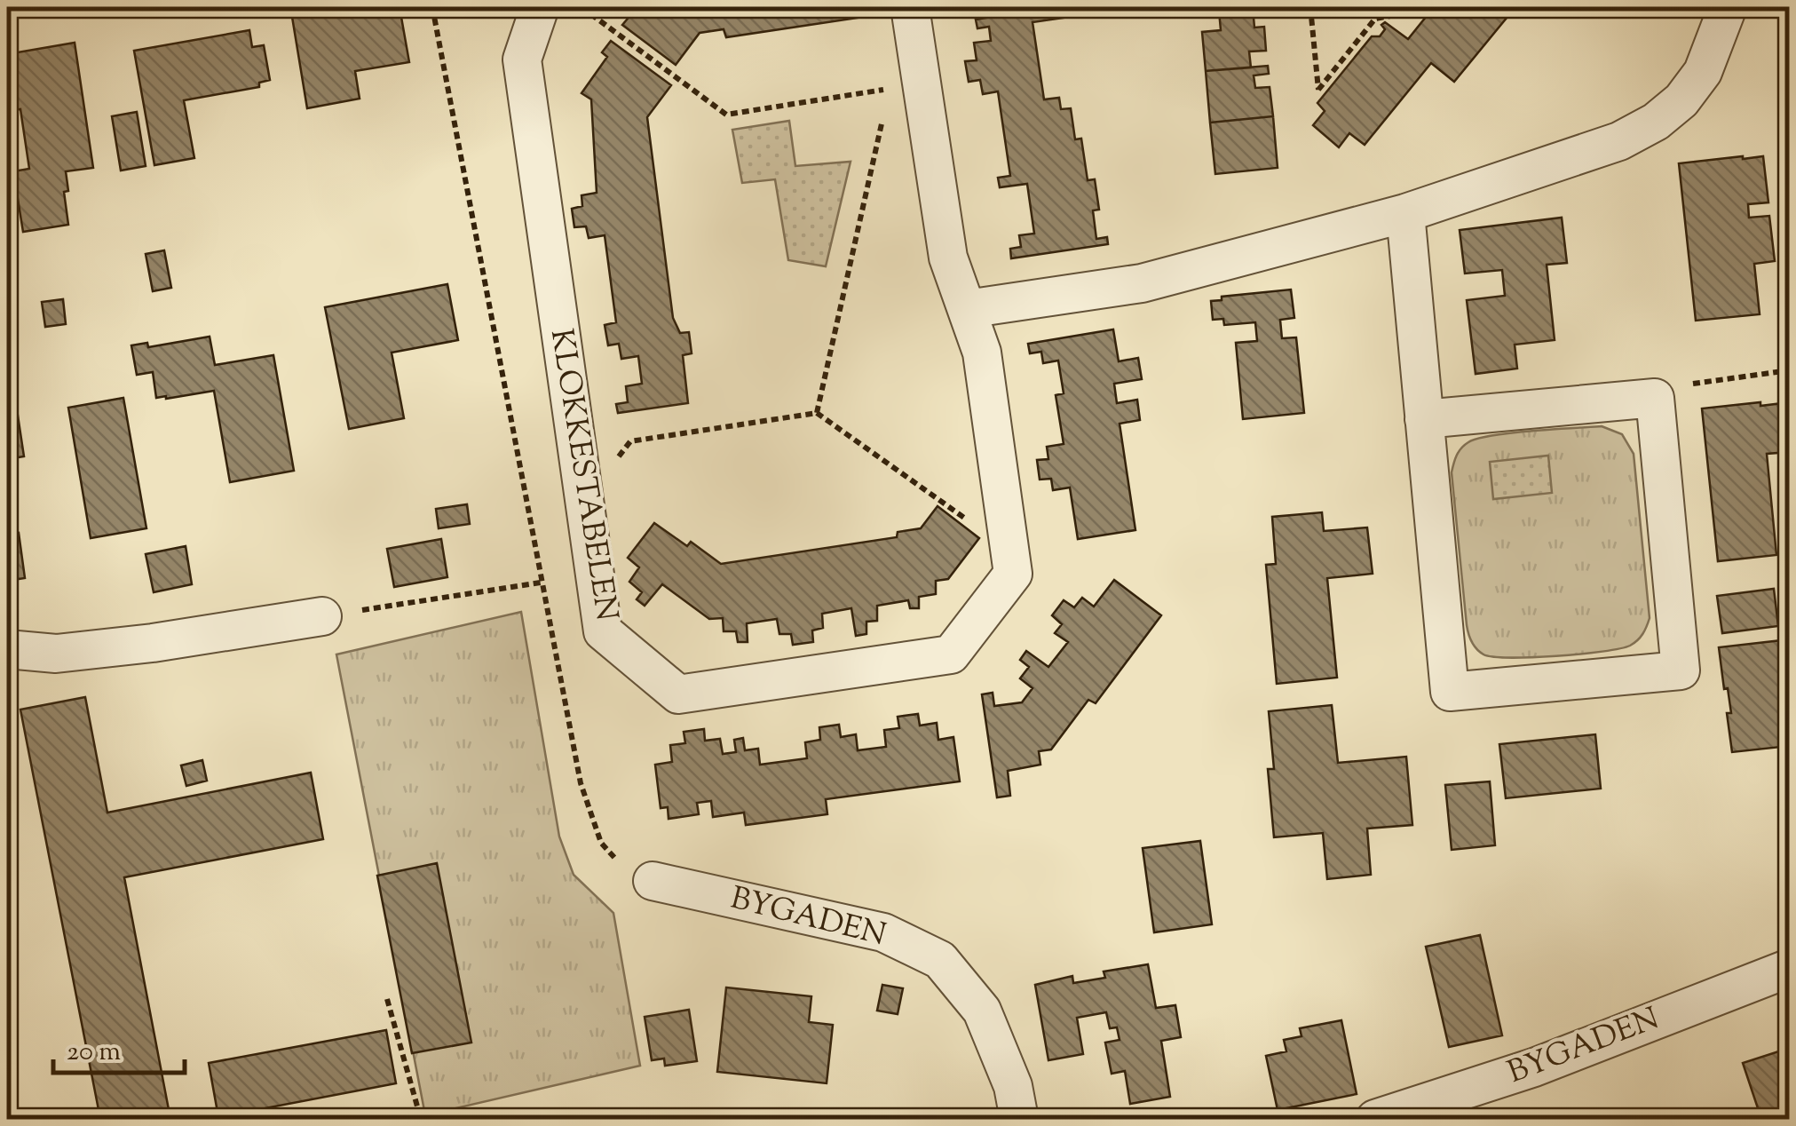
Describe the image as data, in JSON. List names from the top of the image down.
{
  "streets": {
    "street": ["KLOKKESTABELEN", "BYGADEN"]
  },
  "scale_bar": "20 m"
}
